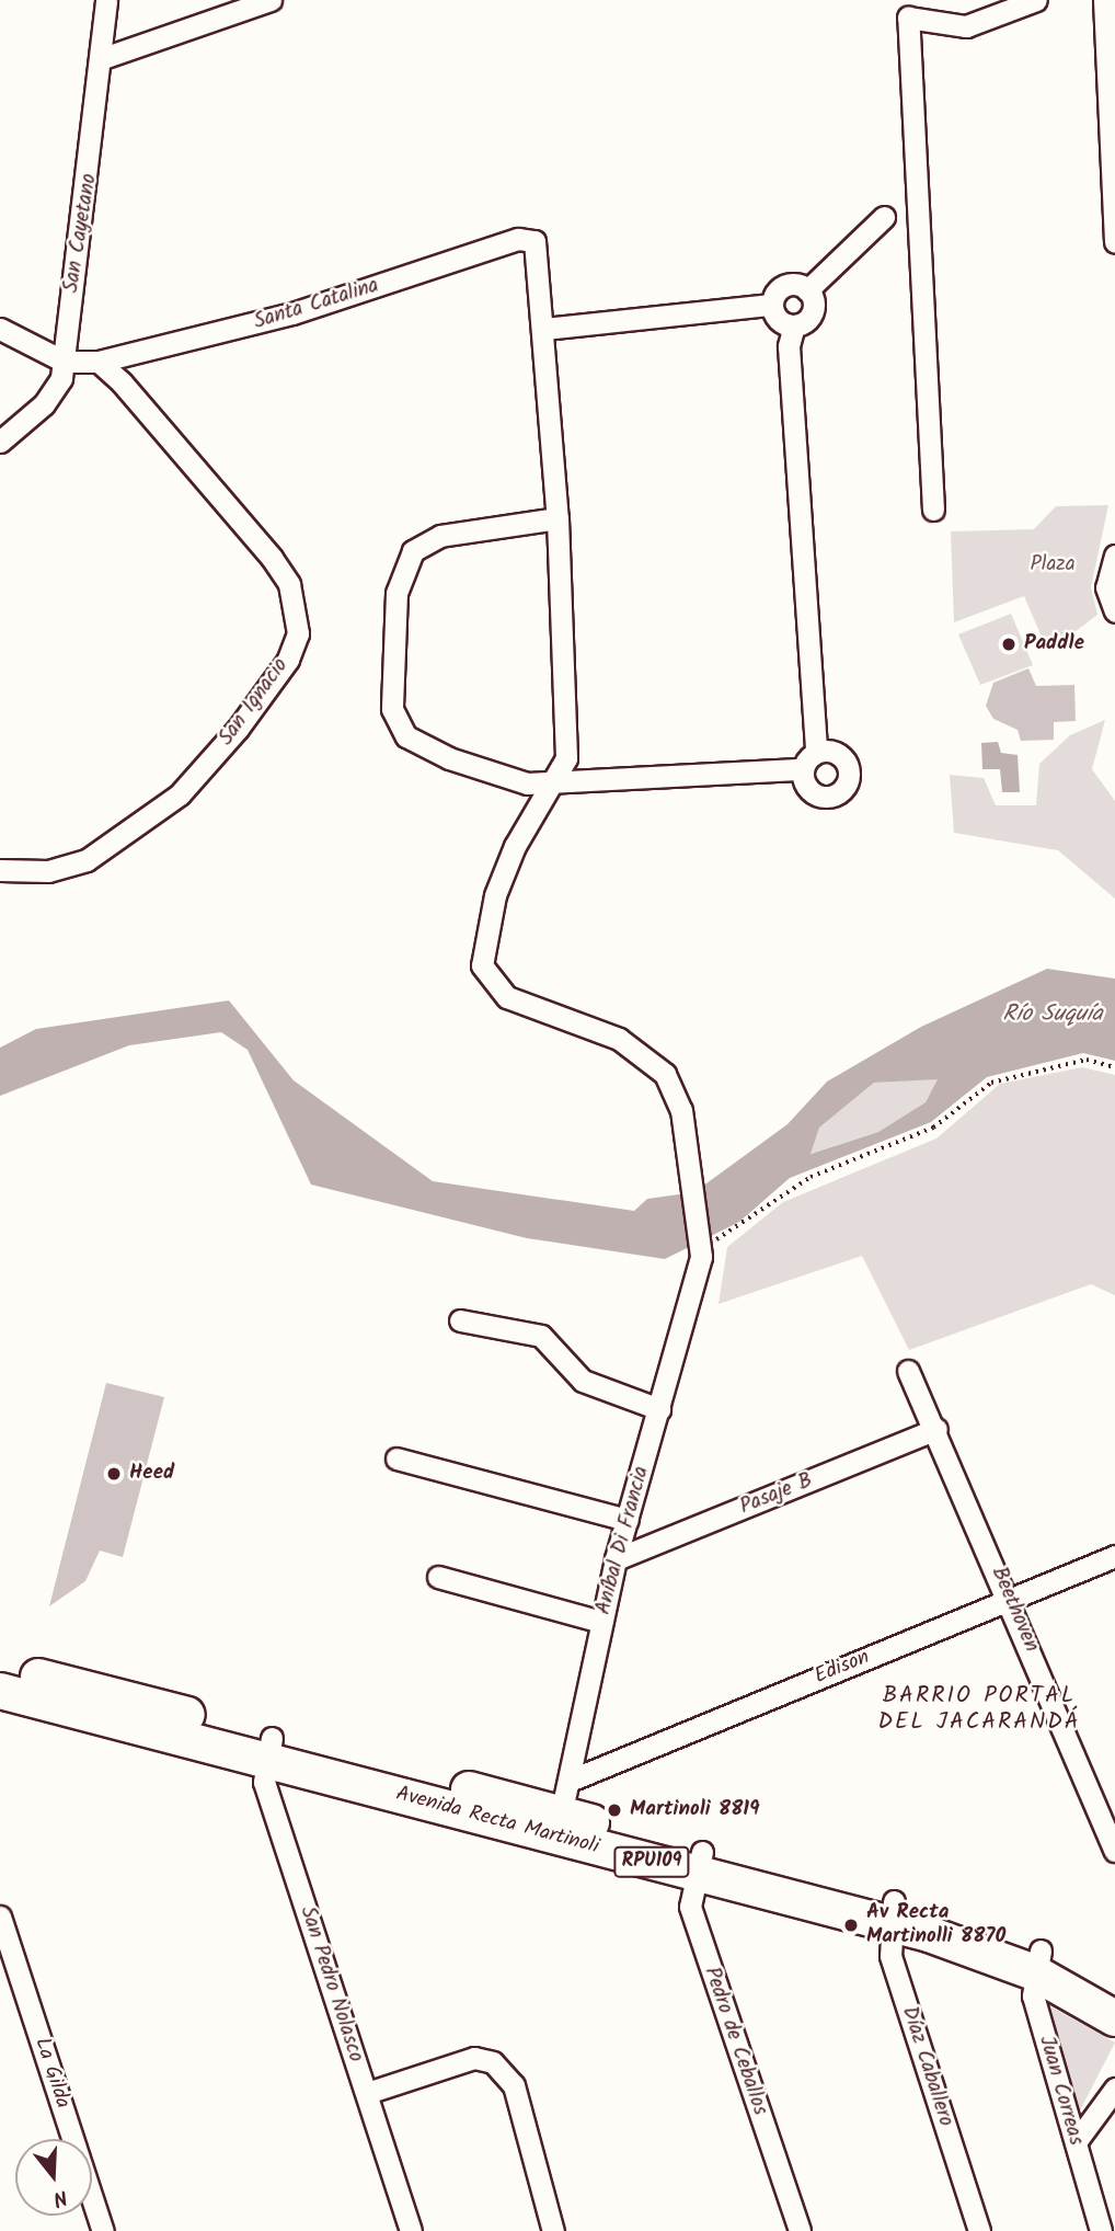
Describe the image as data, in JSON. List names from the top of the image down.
{
  "streets": {
    "main road": ["Avenida Recta Martinoli", "RPU109"],
    "street": [
      "San Cayetano",
      "Santa Catalina",
      "San Ignacio",
      "Pasaje B",
      "Aníbal Di Francia",
      "Beethoven",
      "Edison",
      "San Pedro Nolasco",
      "Pedro de Ceballos",
      "Díaz Caballero",
      "La Gilda",
      "Juan Correas"
    ]
  },
  "crossings": [
    ["Santa Catalina", "San Ignacio"],
    ["Pasaje B", "Aníbal Di Francia"],
    ["Pasaje B", "Beethoven"],
    ["Aníbal Di Francia", "Edison"],
    ["Aníbal Di Francia", "Avenida Recta Martinoli"],
    ["Beethoven", "Edison"],
    ["Avenida Recta Martinoli", "San Pedro Nolasco"],
    ["Avenida Recta Martinoli", "Pedro de Ceballos"],
    ["Avenida Recta Martinoli", "Díaz Caballero"],
    ["Avenida Recta Martinoli", "Juan Correas"]
  ],
  "districts": ["BARRIO PORTAL DEL JACARANDÁ"],
  "water": ["Río Suquía"],
  "parks": ["Plaza"],
  "places": [
    "Paddle",
    "Heed",
    "Martinoli 8819",
    "Av Recta Martinolli 8870"
  ],
  "north": "bottom"
}
